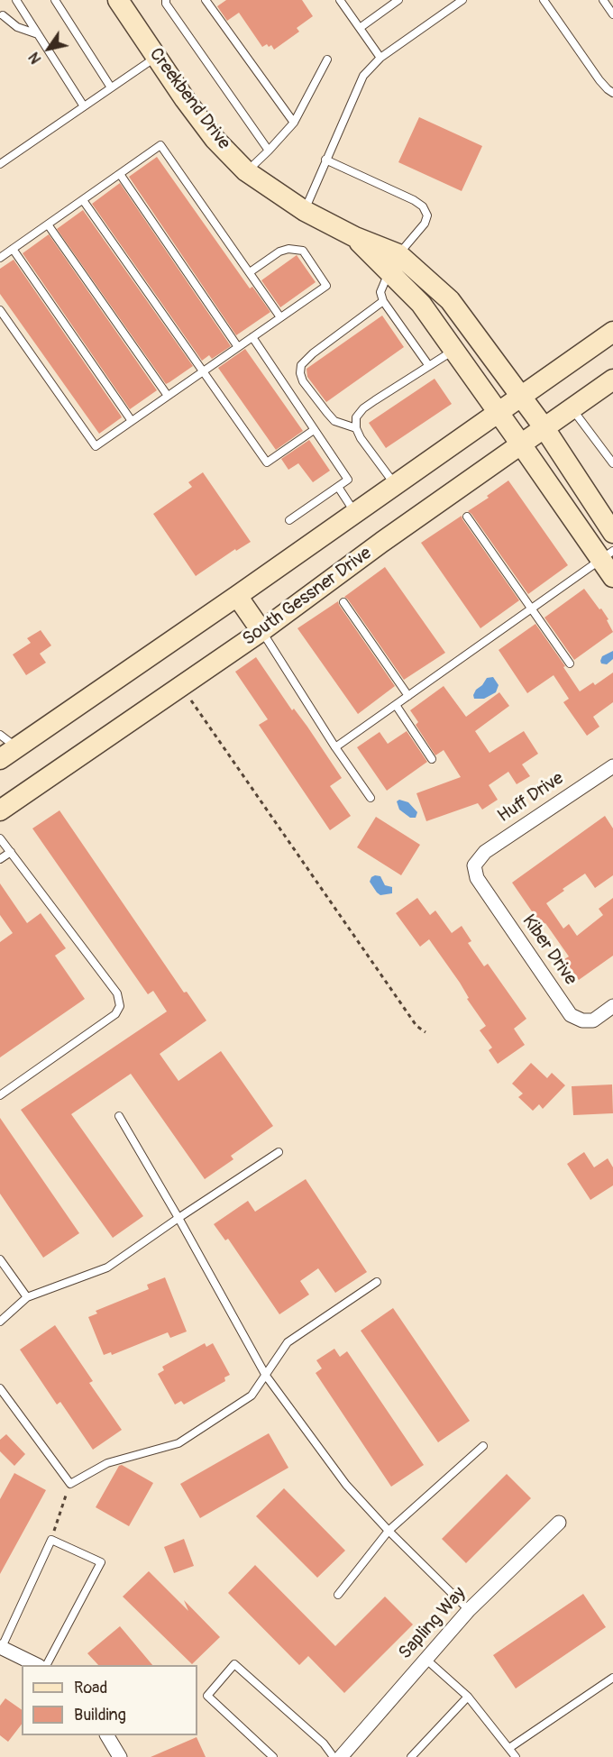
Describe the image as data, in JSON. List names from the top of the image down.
{
  "streets": {
    "main road": ["Creekbend Drive", "South Gessner Drive"],
    "street": ["Huff Drive", "Kiber Drive", "Sapling Way"]
  },
  "crossings": [
    ["Creekbend Drive", "South Gessner Drive"],
    ["Huff Drive", "Kiber Drive"]
  ],
  "legend": ["Road", "Building"],
  "north": "bottom left"
}
